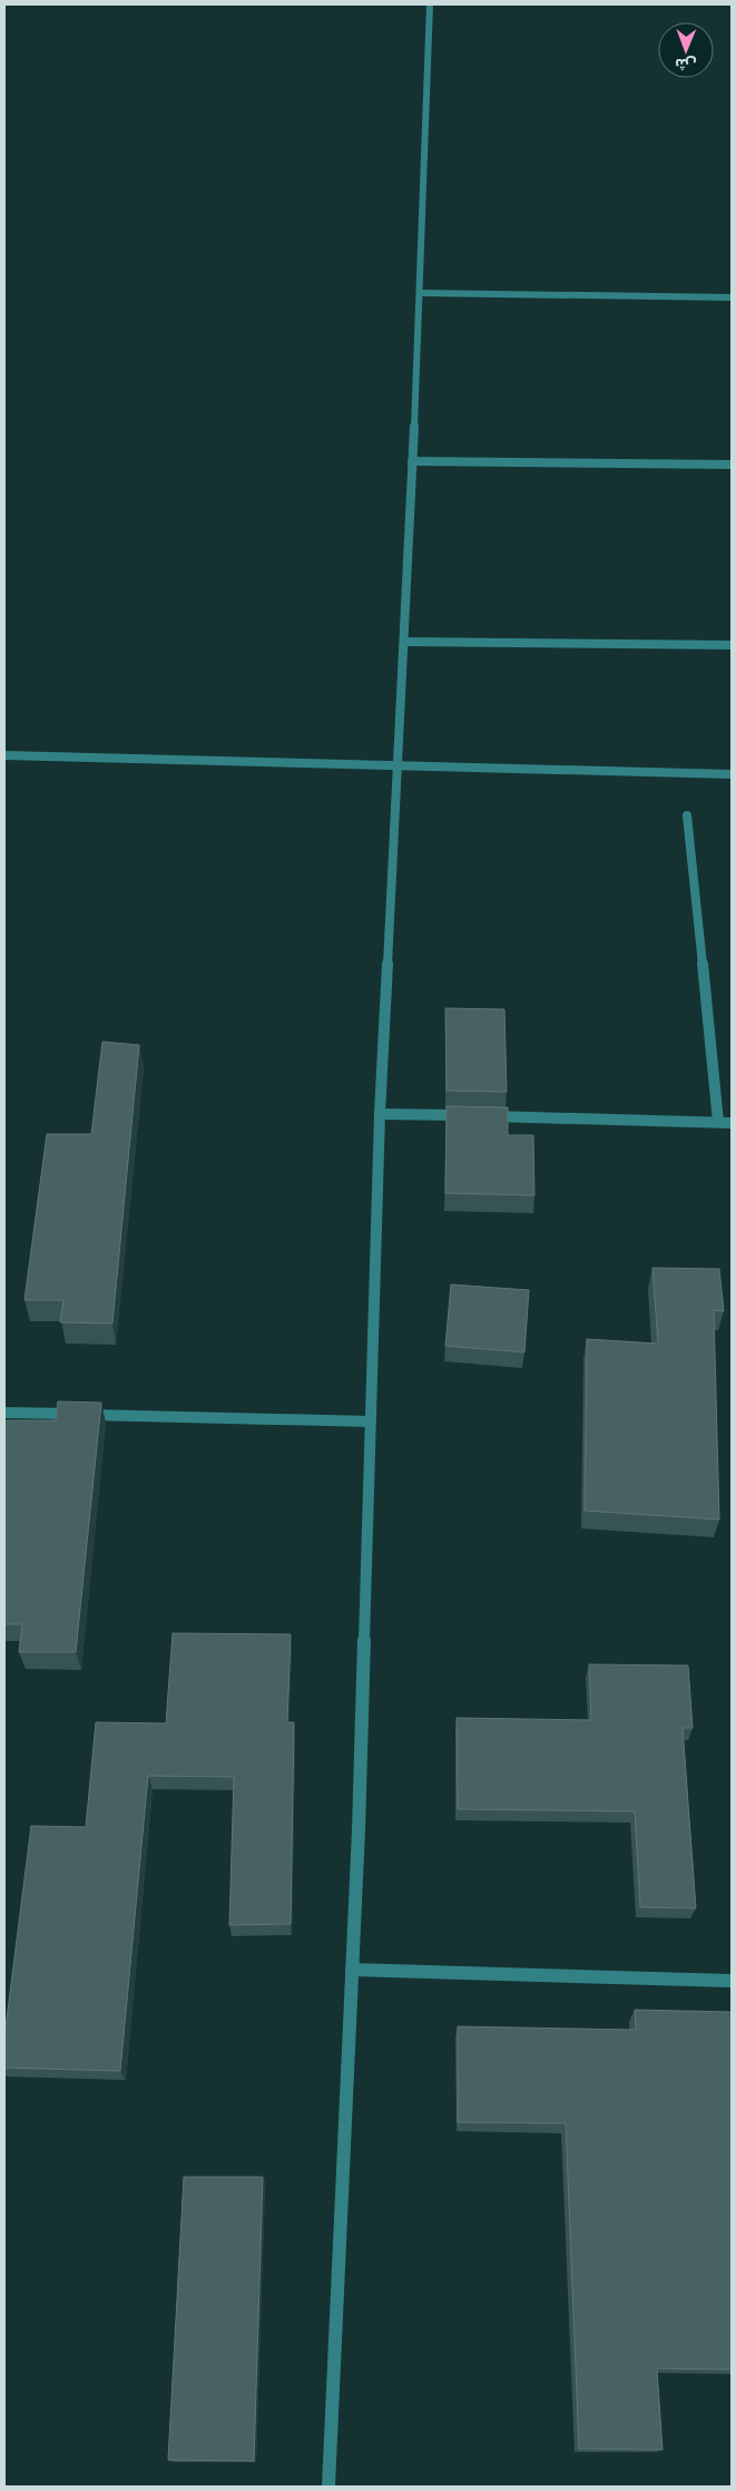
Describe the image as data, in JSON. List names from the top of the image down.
{
  "north": "bottom"
}
